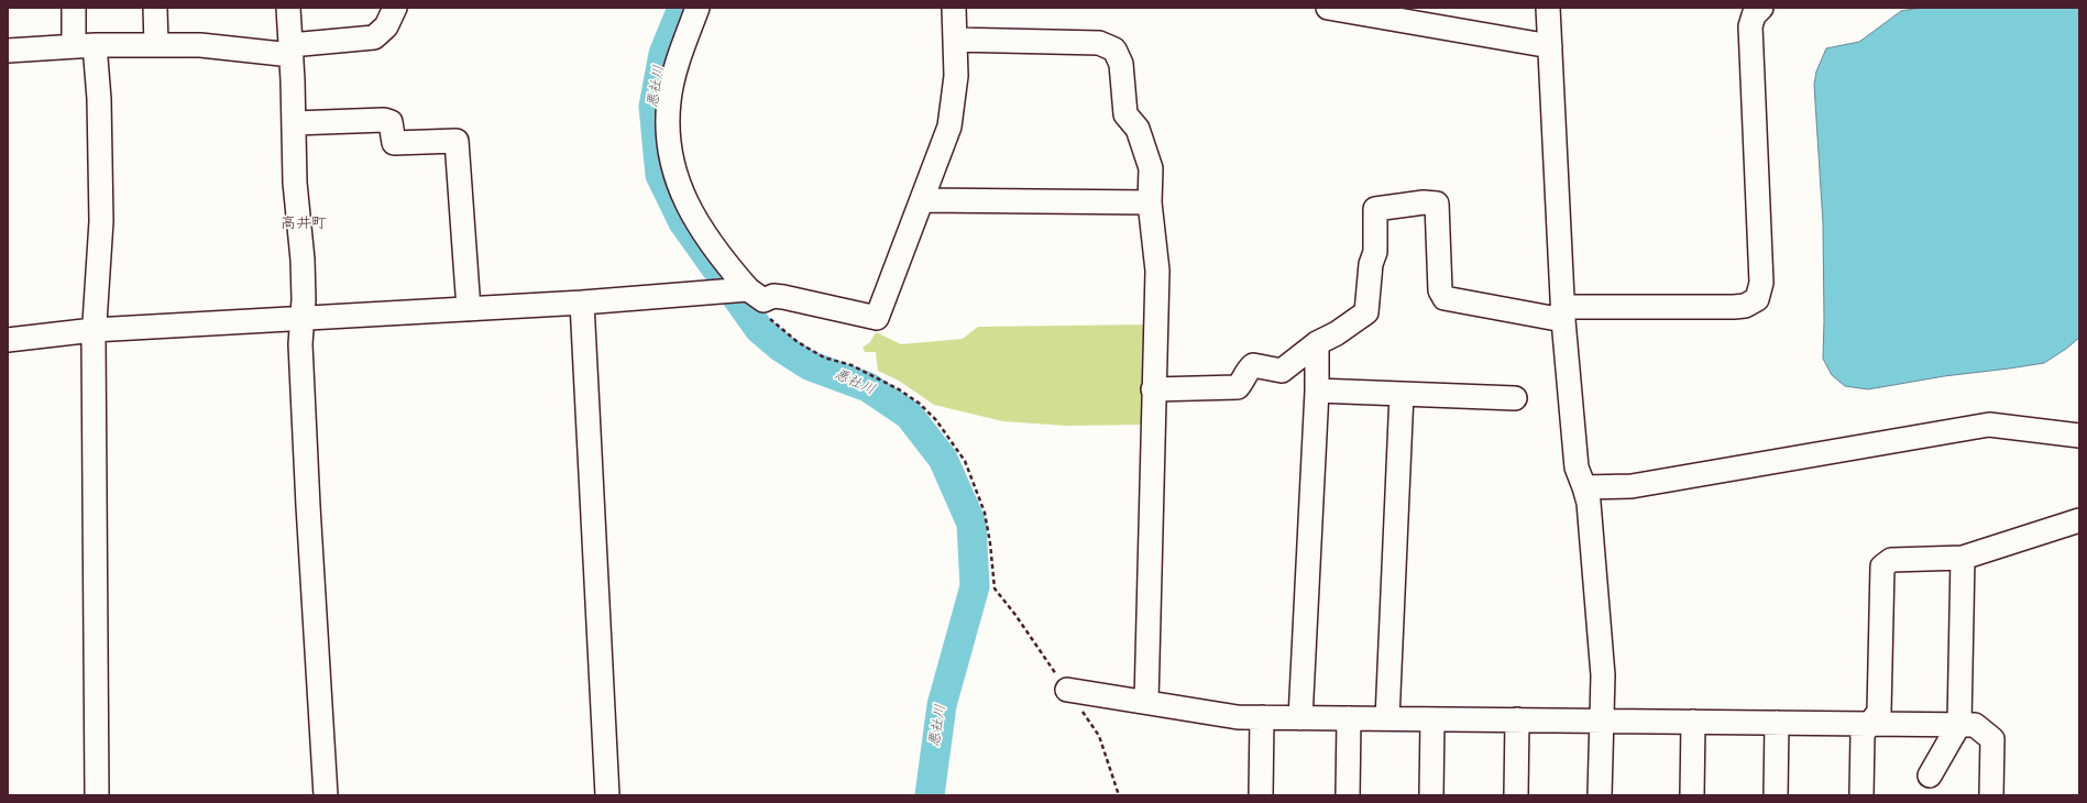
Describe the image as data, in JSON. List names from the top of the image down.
{
  "districts": ["高井町"],
  "water": ["悪社川"]
}
